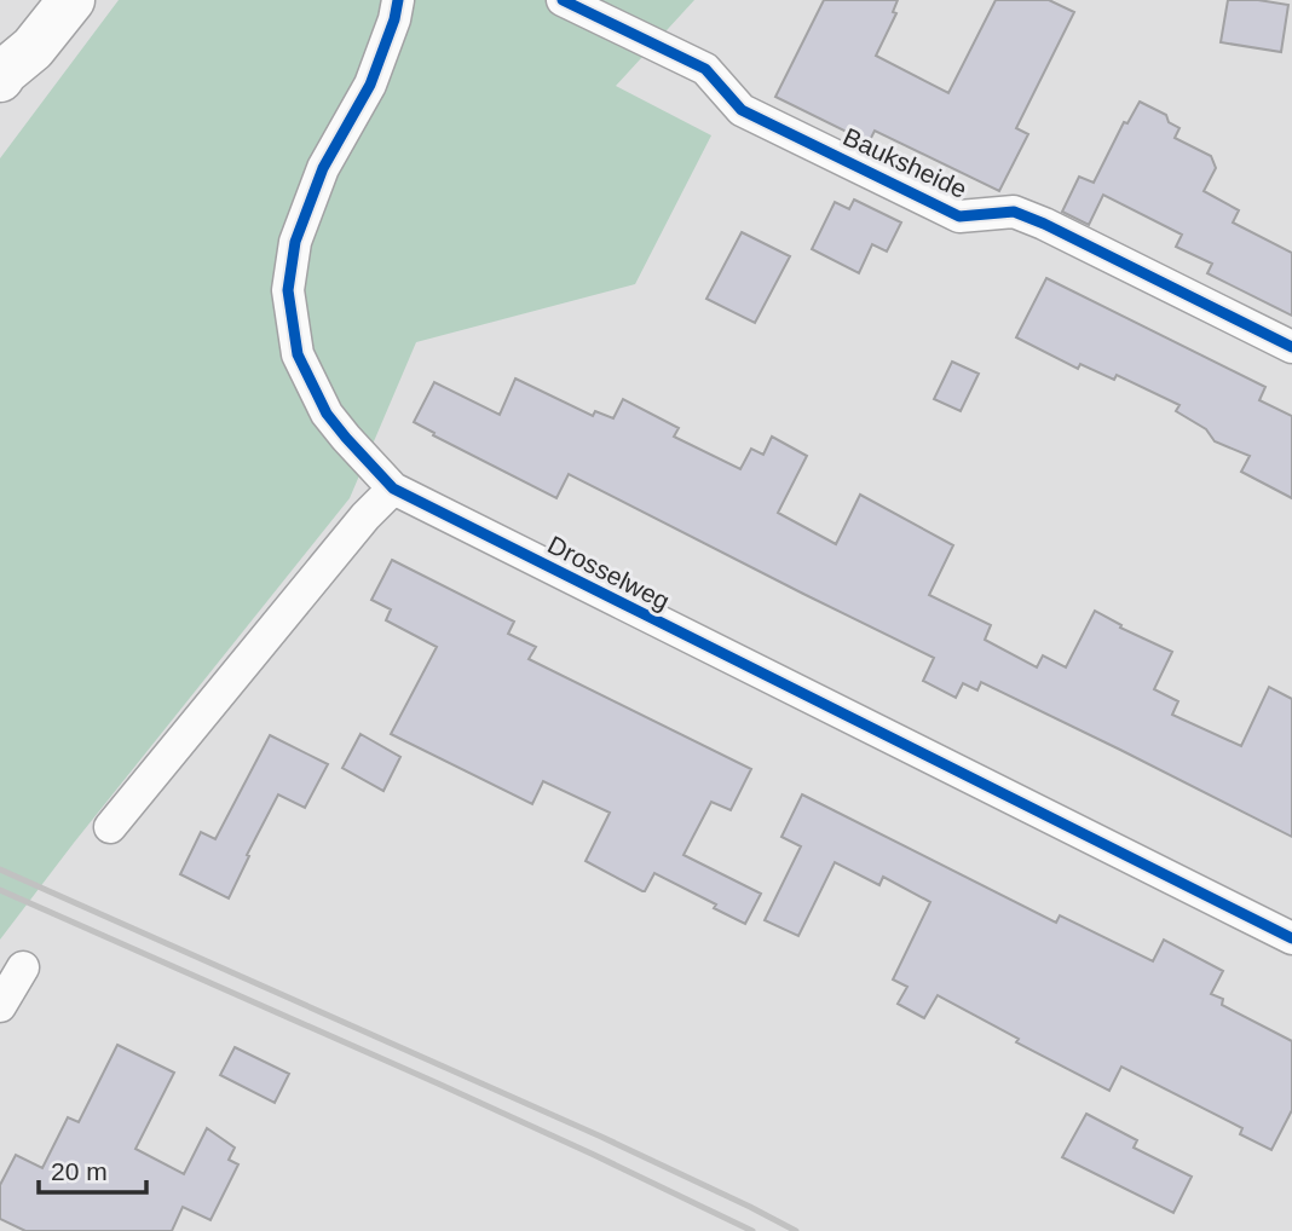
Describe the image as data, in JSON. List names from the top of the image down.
{
  "streets": {
    "street": ["Bauksheide", "Drosselweg"]
  },
  "scale_bar": "20 m"
}
